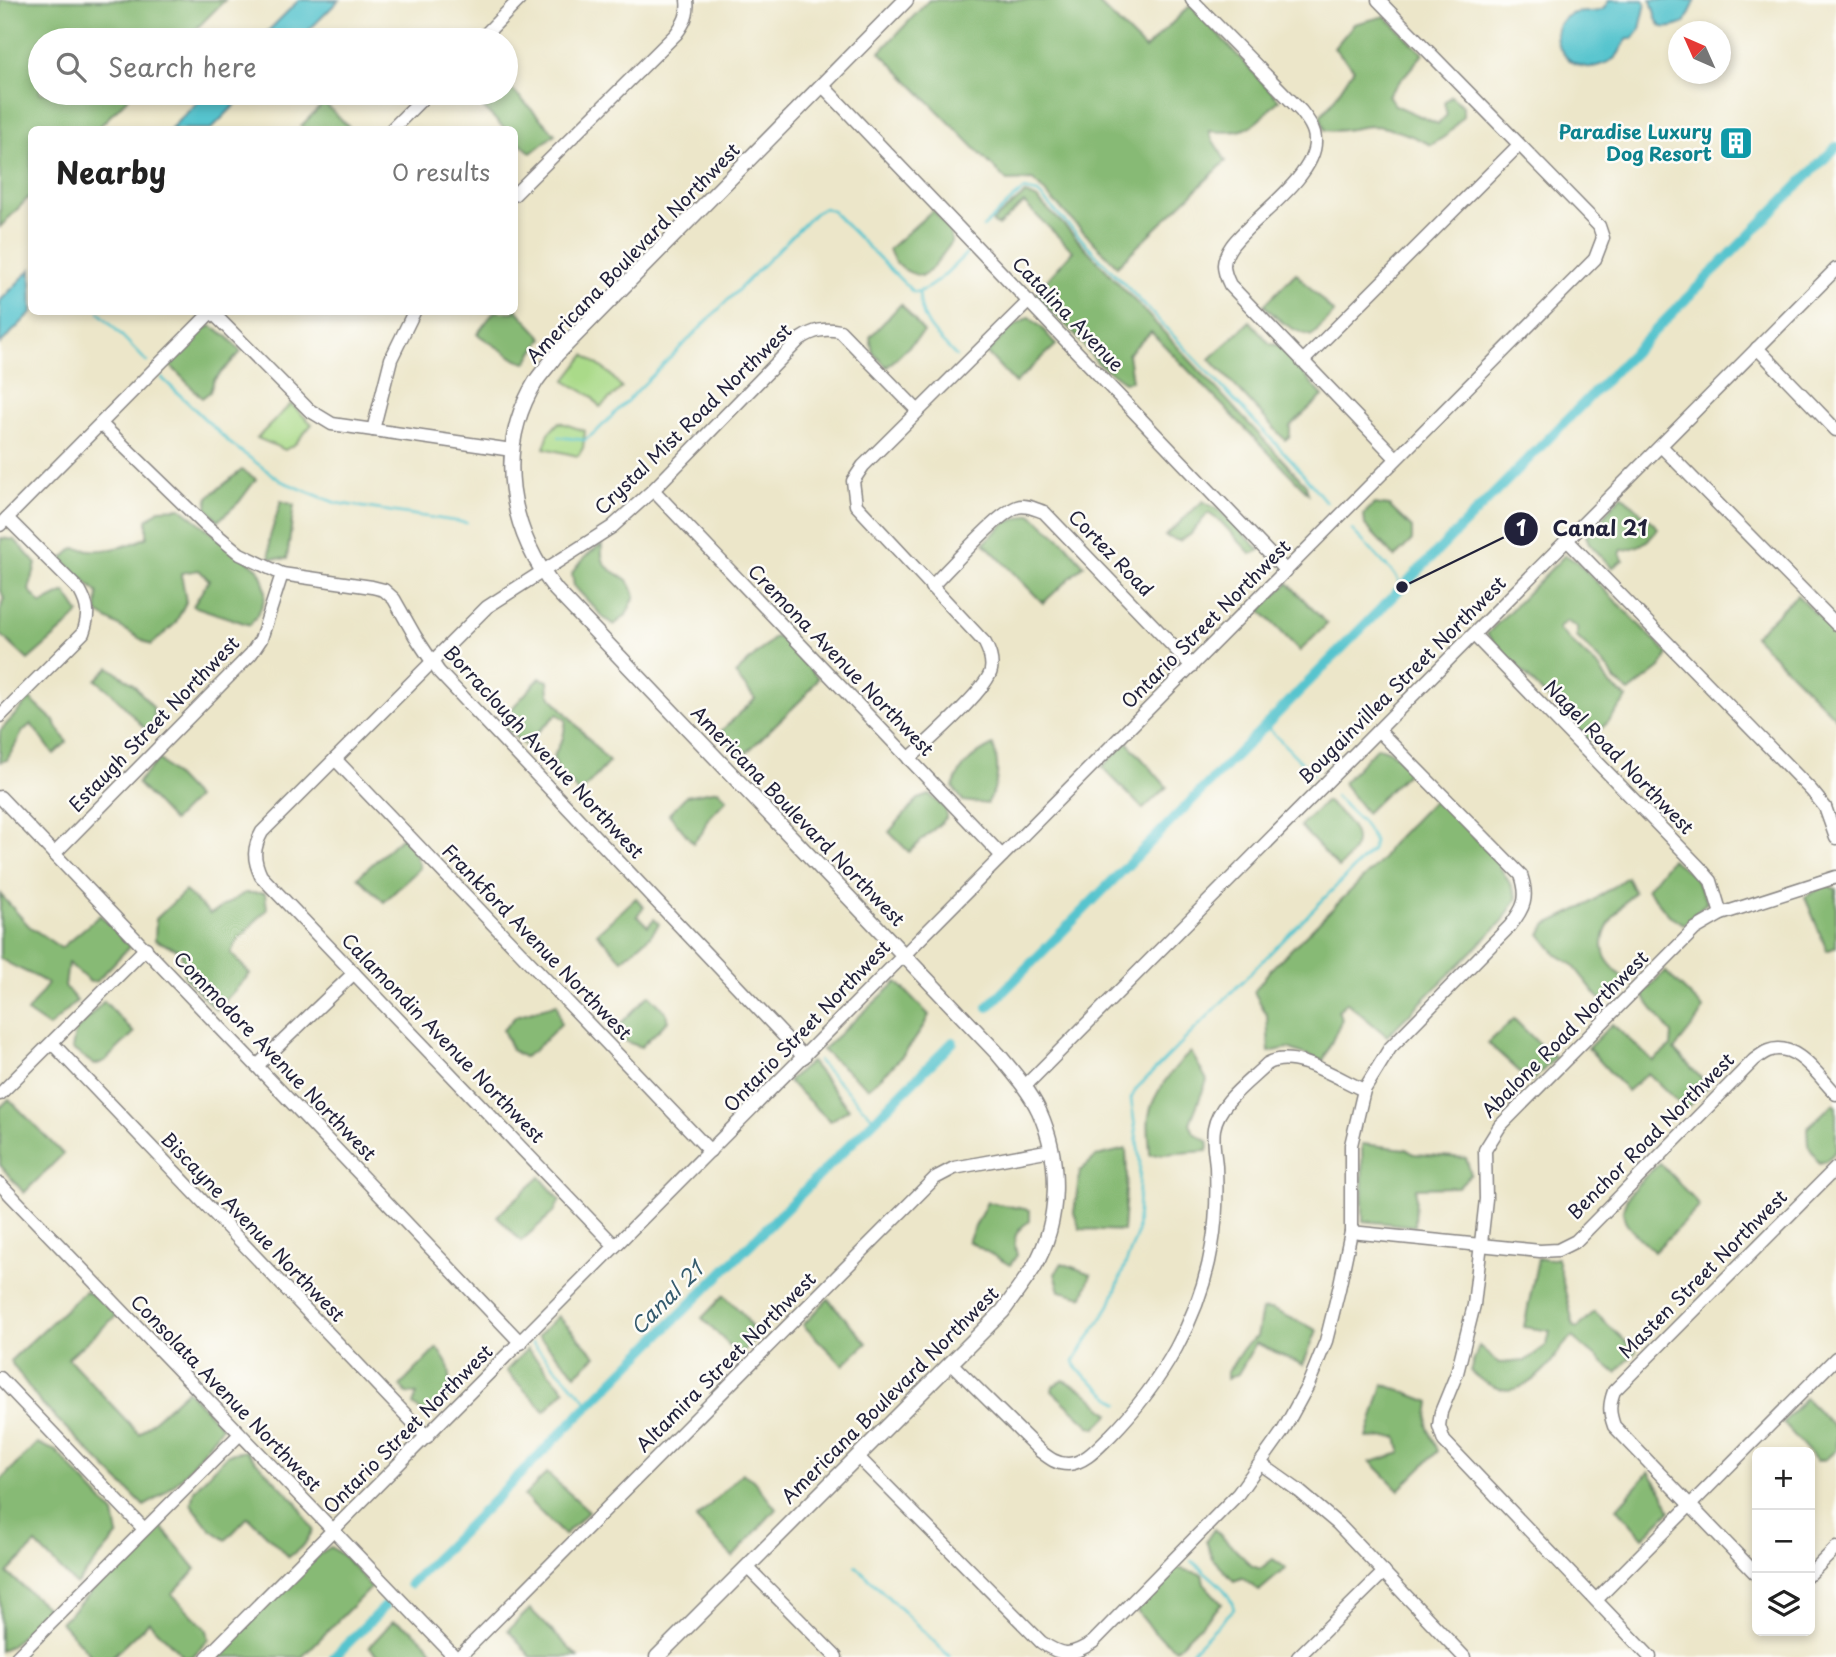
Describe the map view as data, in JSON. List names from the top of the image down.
{
  "streets": {
    "street": [
      "Americana Boulevard Northwest",
      "Catalina Avenue",
      "Crystal Mist Road Northwest",
      "Cortez Road",
      "Ontario Street Northwest",
      "Cremona Avenue Northwest",
      "Bougainvillea Street Northwest",
      "Estaugh Street Northwest",
      "Borraclough Avenue Northwest",
      "Nagel Road Northwest",
      "Frankford Avenue Northwest",
      "Abalone Road Northwest",
      "Calamondin Avenue Northwest",
      "Commodore Avenue Northwest",
      "Benchor Road Northwest",
      "Biscayne Avenue Northwest",
      "Masten Street Northwest",
      "Altamira Street Northwest",
      "Consolata Avenue Northwest"
    ]
  },
  "crossings": [
    ["Americana Boulevard Northwest", "Catalina Avenue"],
    ["Americana Boulevard Northwest", "Crystal Mist Road Northwest"],
    ["Americana Boulevard Northwest", "Ontario Street Northwest"],
    ["Americana Boulevard Northwest", "Bougainvillea Street Northwest"],
    ["Americana Boulevard Northwest", "Altamira Street Northwest"],
    ["Catalina Avenue", "Ontario Street Northwest"],
    ["Crystal Mist Road Northwest", "Cremona Avenue Northwest"],
    ["Crystal Mist Road Northwest", "Borraclough Avenue Northwest"],
    ["Crystal Mist Road Northwest", "Frankford Avenue Northwest"],
    ["Crystal Mist Road Northwest", "Calamondin Avenue Northwest"],
    ["Cortez Road", "Ontario Street Northwest"],
    ["Ontario Street Northwest", "Cremona Avenue Northwest"],
    ["Ontario Street Northwest", "Borraclough Avenue Northwest"],
    ["Ontario Street Northwest", "Frankford Avenue Northwest"],
    ["Ontario Street Northwest", "Calamondin Avenue Northwest"],
    ["Ontario Street Northwest", "Commodore Avenue Northwest"],
    ["Ontario Street Northwest", "Biscayne Avenue Northwest"],
    ["Ontario Street Northwest", "Consolata Avenue Northwest"],
    ["Bougainvillea Street Northwest", "Nagel Road Northwest"],
    ["Estaugh Street Northwest", "Borraclough Avenue Northwest"],
    ["Estaugh Street Northwest", "Commodore Avenue Northwest"],
    ["Nagel Road Northwest", "Abalone Road Northwest"],
    ["Abalone Road Northwest", "Benchor Road Northwest"],
    ["Altamira Street Northwest", "Consolata Avenue Northwest"]
  ],
  "water": ["Canal 21"],
  "places": {
    "building": ["Paradise Luxury Dog Resort"],
    "other": ["Canal 21"]
  },
  "north": "top left",
  "page": {
    "search": "Search here",
    "heading": ["Nearby", "0 results"],
    "map_buttons": ["+", "−"]
  }
}
